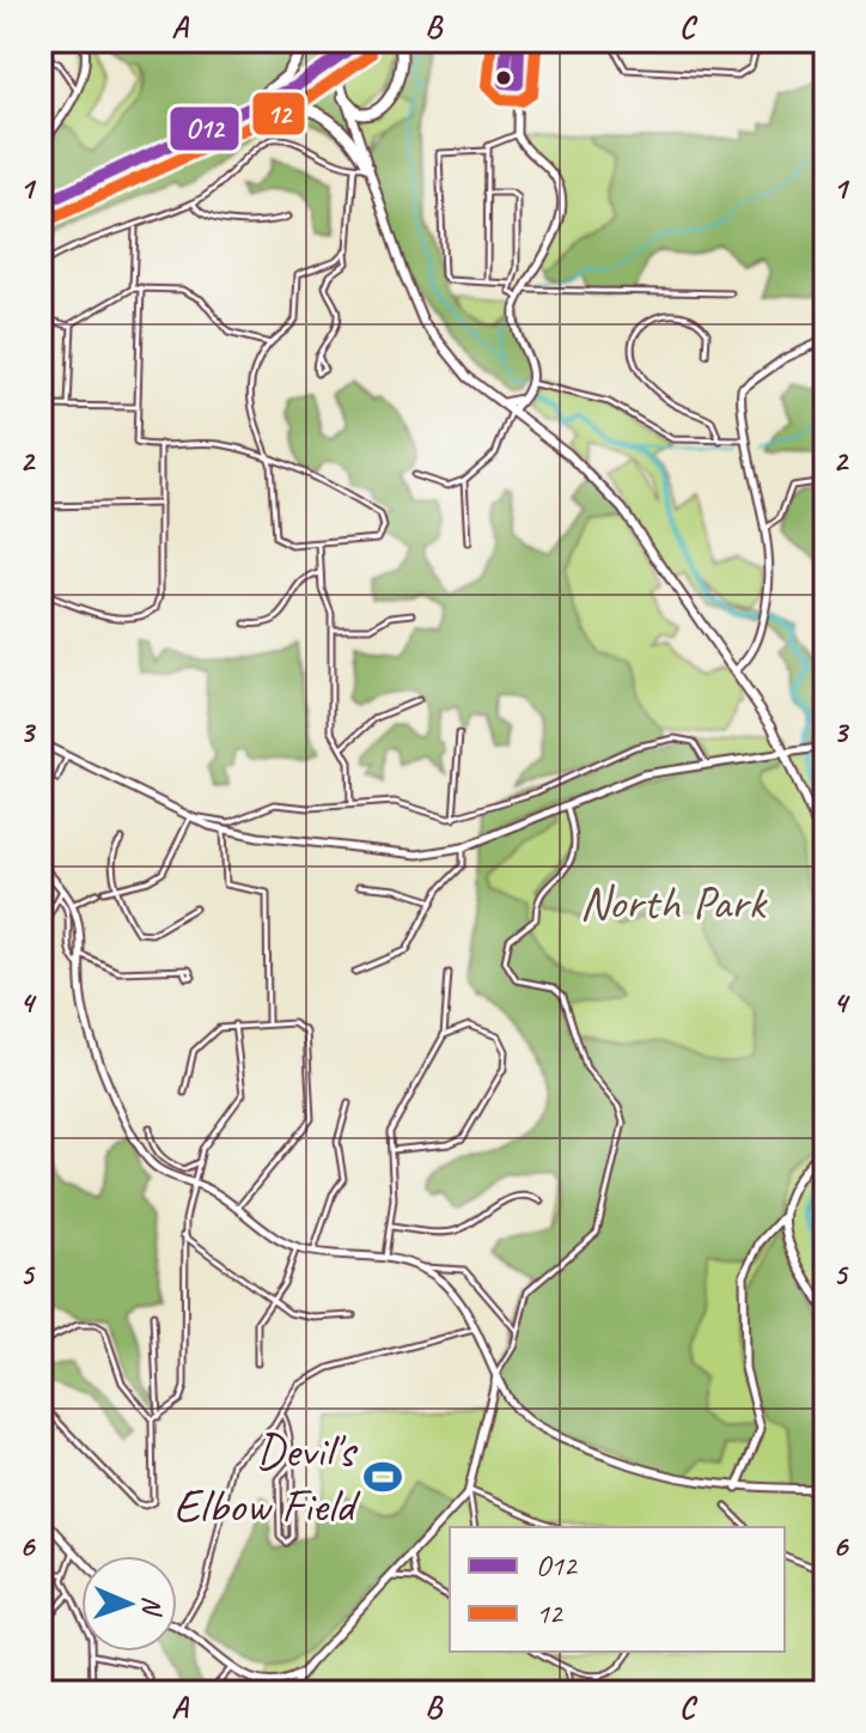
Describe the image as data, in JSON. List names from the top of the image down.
{
  "parks": ["North Park"],
  "places": {
    "sports": ["Devil's Elbow Field"]
  },
  "lines": ["transit line O12", "transit line 12"],
  "legend": ["O12", "12"],
  "north": "right",
  "grid": {
    "columns": ["A", "B", "C"],
    "rows": [
      "1",
      "2",
      "3",
      "4",
      "5",
      "6"
    ]
  }
}
